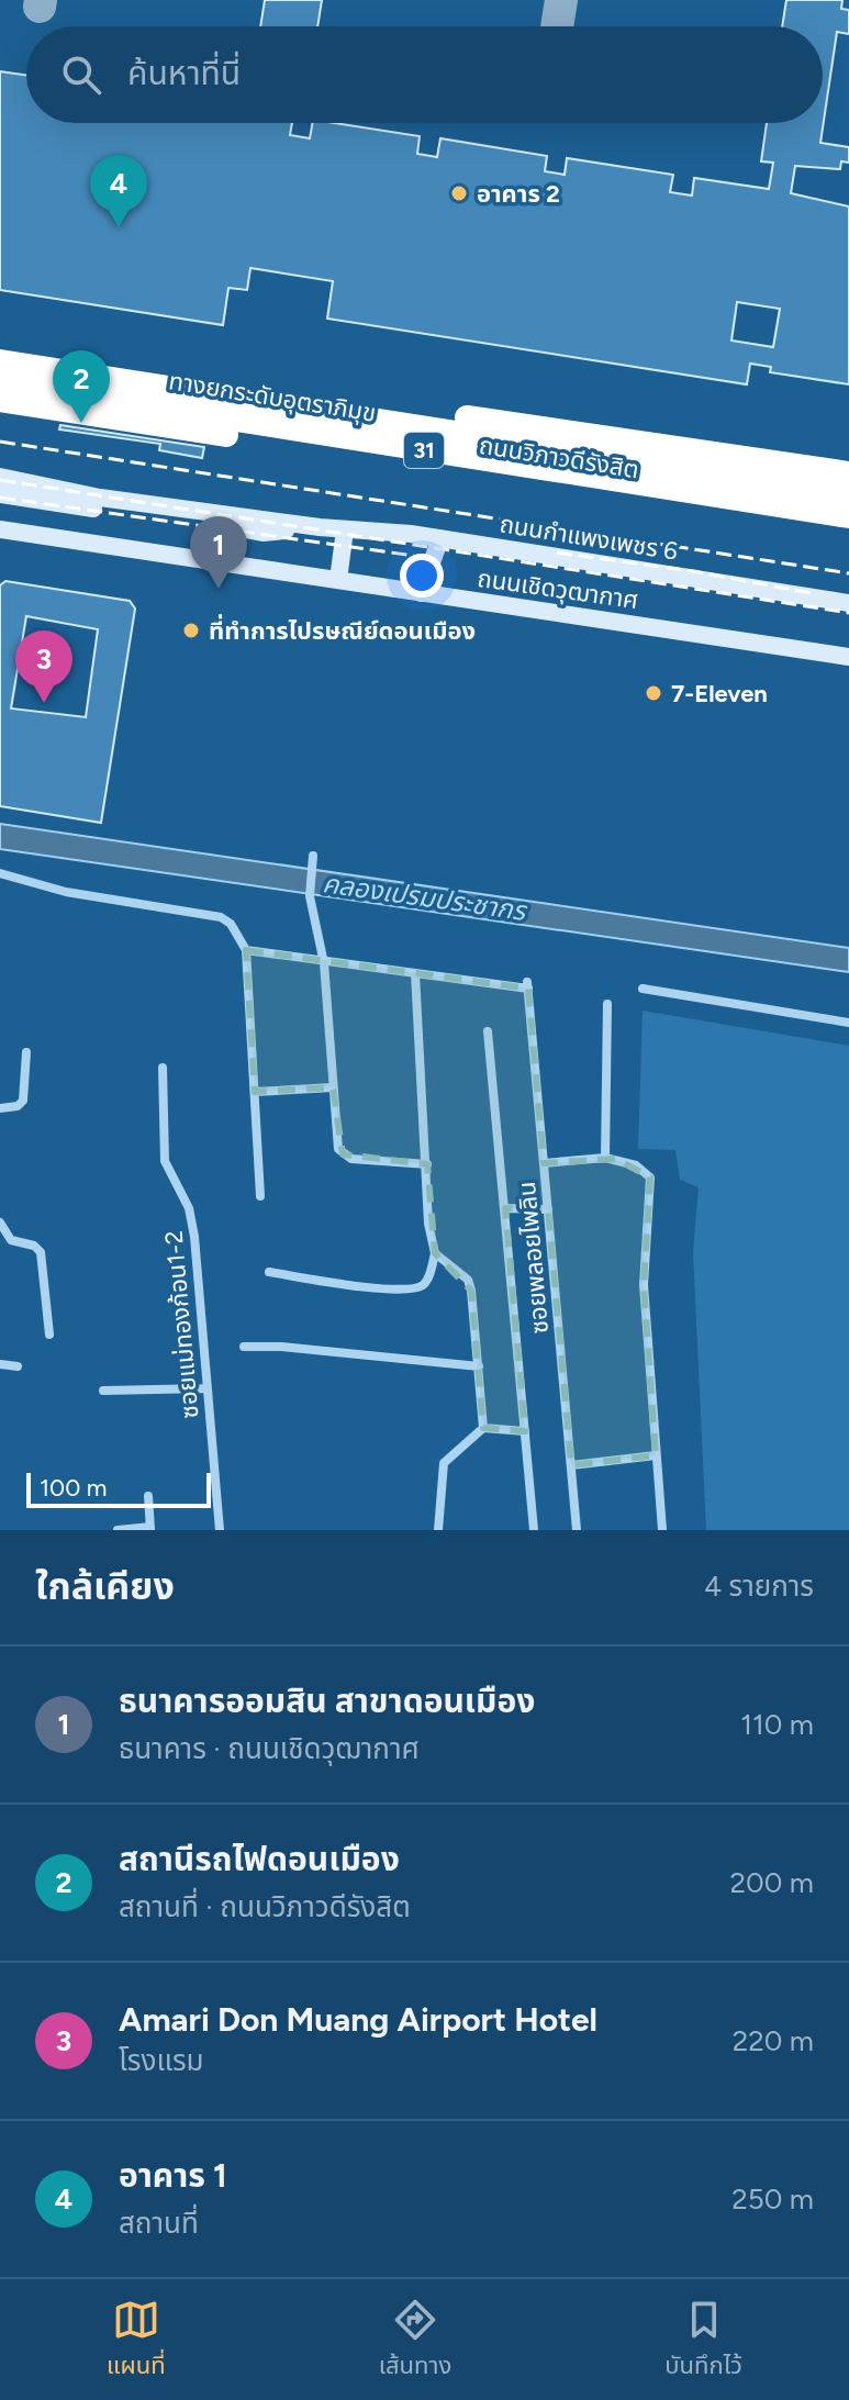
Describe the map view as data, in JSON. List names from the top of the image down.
{
  "streets": {
    "highway": ["ทางยกระดับอุตราภิมุข", "31", "ถนนวิภาวดีรังสิต"],
    "main road": ["ถนนกำแพงเพชร 6", "ถนนเชิดวุฒากาศ"],
    "street": ["ซอยพลอยไพลิน", "ซอยแม่ทองก้อน1-2"]
  },
  "water": ["คลองเปรมประชากร"],
  "places": ["อาคาร 2", "ที่ทำการไปรษณีย์ดอนเมือง", "7-Eleven"],
  "scale_bar": "100 m",
  "page": {
    "search": "ค้นหาที่นี่",
    "pins": [
      "4",
      "2",
      "1",
      "3"
    ],
    "scale": "100 m",
    "heading": ["ใกล้เคียง", "4 รายการ"],
    "list": [
      {
        "mark": "1",
        "name": "ธนาคารออมสิน สาขาดอนเมือง",
        "note": "ธนาคาร · ถนนเชิดวุฒากาศ",
        "value": "110 m"
      },
      {
        "mark": "2",
        "name": "สถานีรถไฟดอนเมือง",
        "note": "สถานที่ · ถนนวิภาวดีรังสิต",
        "value": "200 m"
      },
      {
        "mark": "3",
        "name": "Amari Don Muang Airport Hotel",
        "note": "โรงแรม",
        "value": "220 m"
      },
      {
        "mark": "4",
        "name": "อาคาร 1",
        "note": "สถานที่",
        "value": "250 m"
      }
    ],
    "nav": ["แผนที่", "เส้นทาง", "บันทึกไว้"]
  }
}
